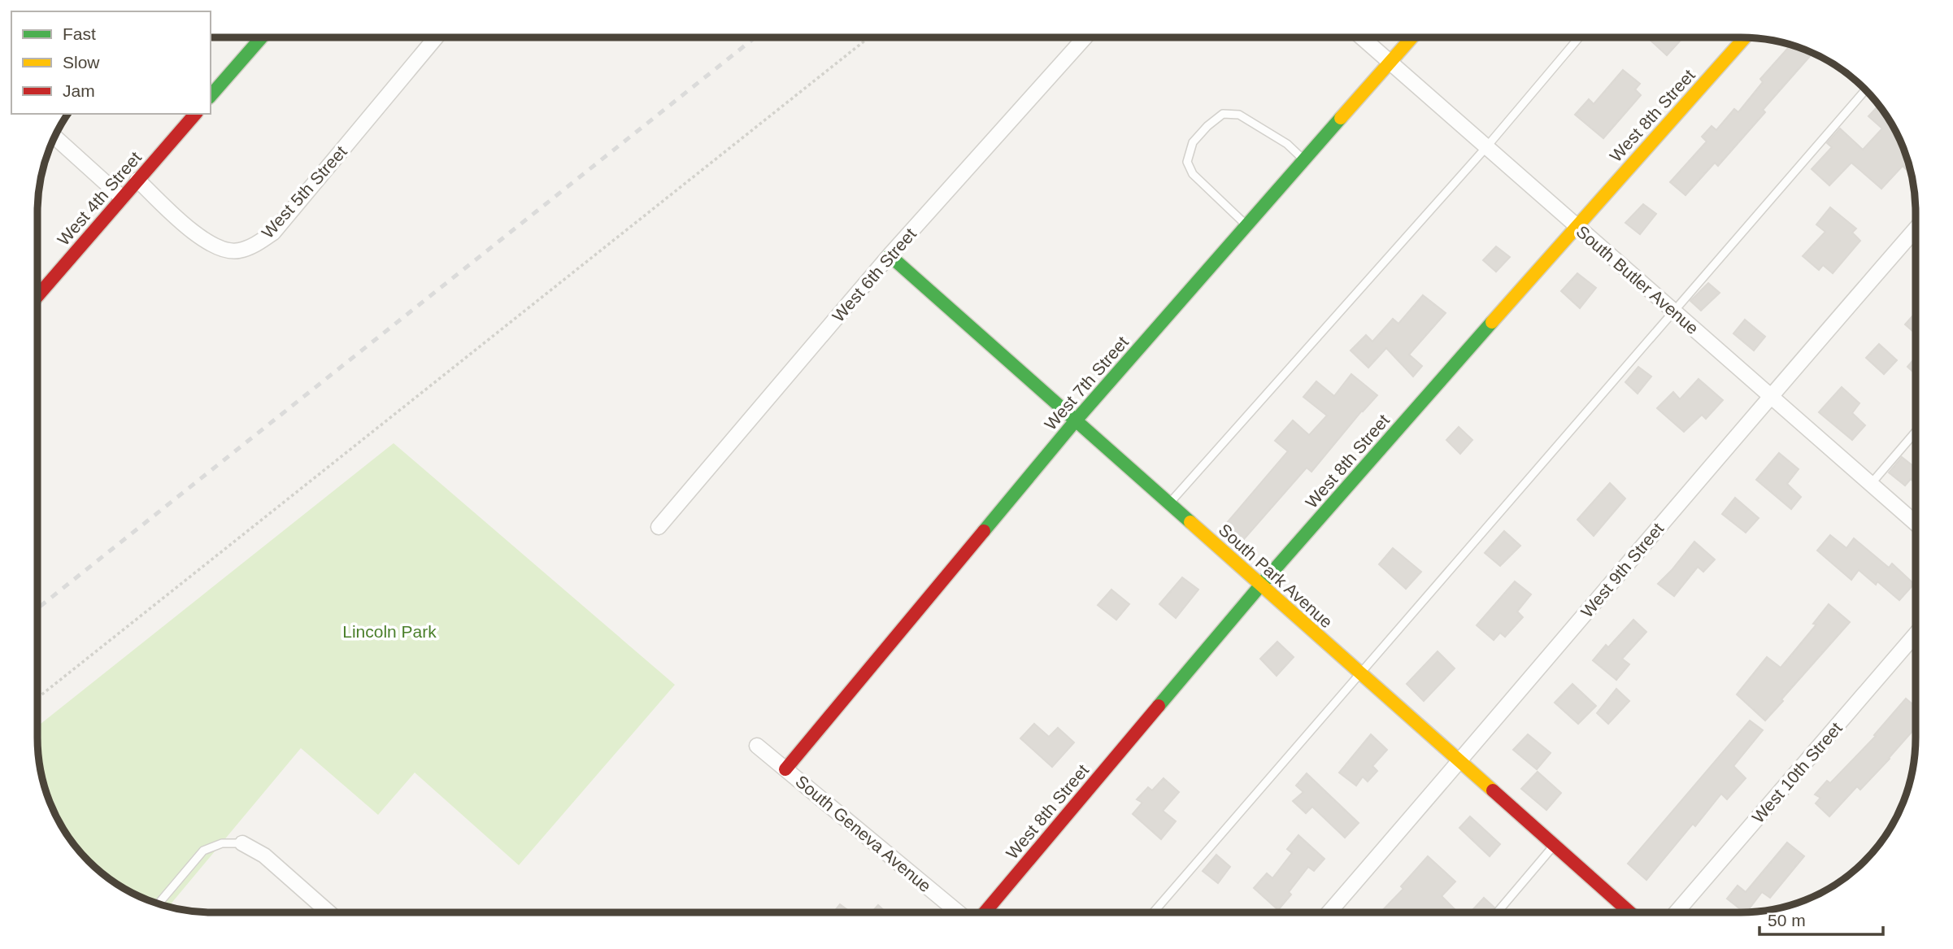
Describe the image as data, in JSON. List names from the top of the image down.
{
  "streets": {
    "street": [
      "West 8th Street",
      "West 5th Street",
      "West 4th Street",
      "West 6th Street",
      "South Butler Avenue",
      "West 7th Street",
      "West 9th Street",
      "South Park Avenue",
      "West 10th Street",
      "South Geneva Avenue"
    ]
  },
  "crossings": [
    ["West 8th Street", "South Butler Avenue"],
    ["West 8th Street", "South Park Avenue"],
    ["West 5th Street", "West 4th Street"],
    ["West 6th Street", "South Park Avenue"],
    ["South Butler Avenue", "West 7th Street"],
    ["South Butler Avenue", "West 9th Street"],
    ["West 7th Street", "South Park Avenue"],
    ["West 7th Street", "South Geneva Avenue"],
    ["West 9th Street", "South Park Avenue"]
  ],
  "parks": ["Lincoln Park"],
  "legend": ["Fast", "Slow", "Jam"],
  "scale_bar": "50 m"
}
